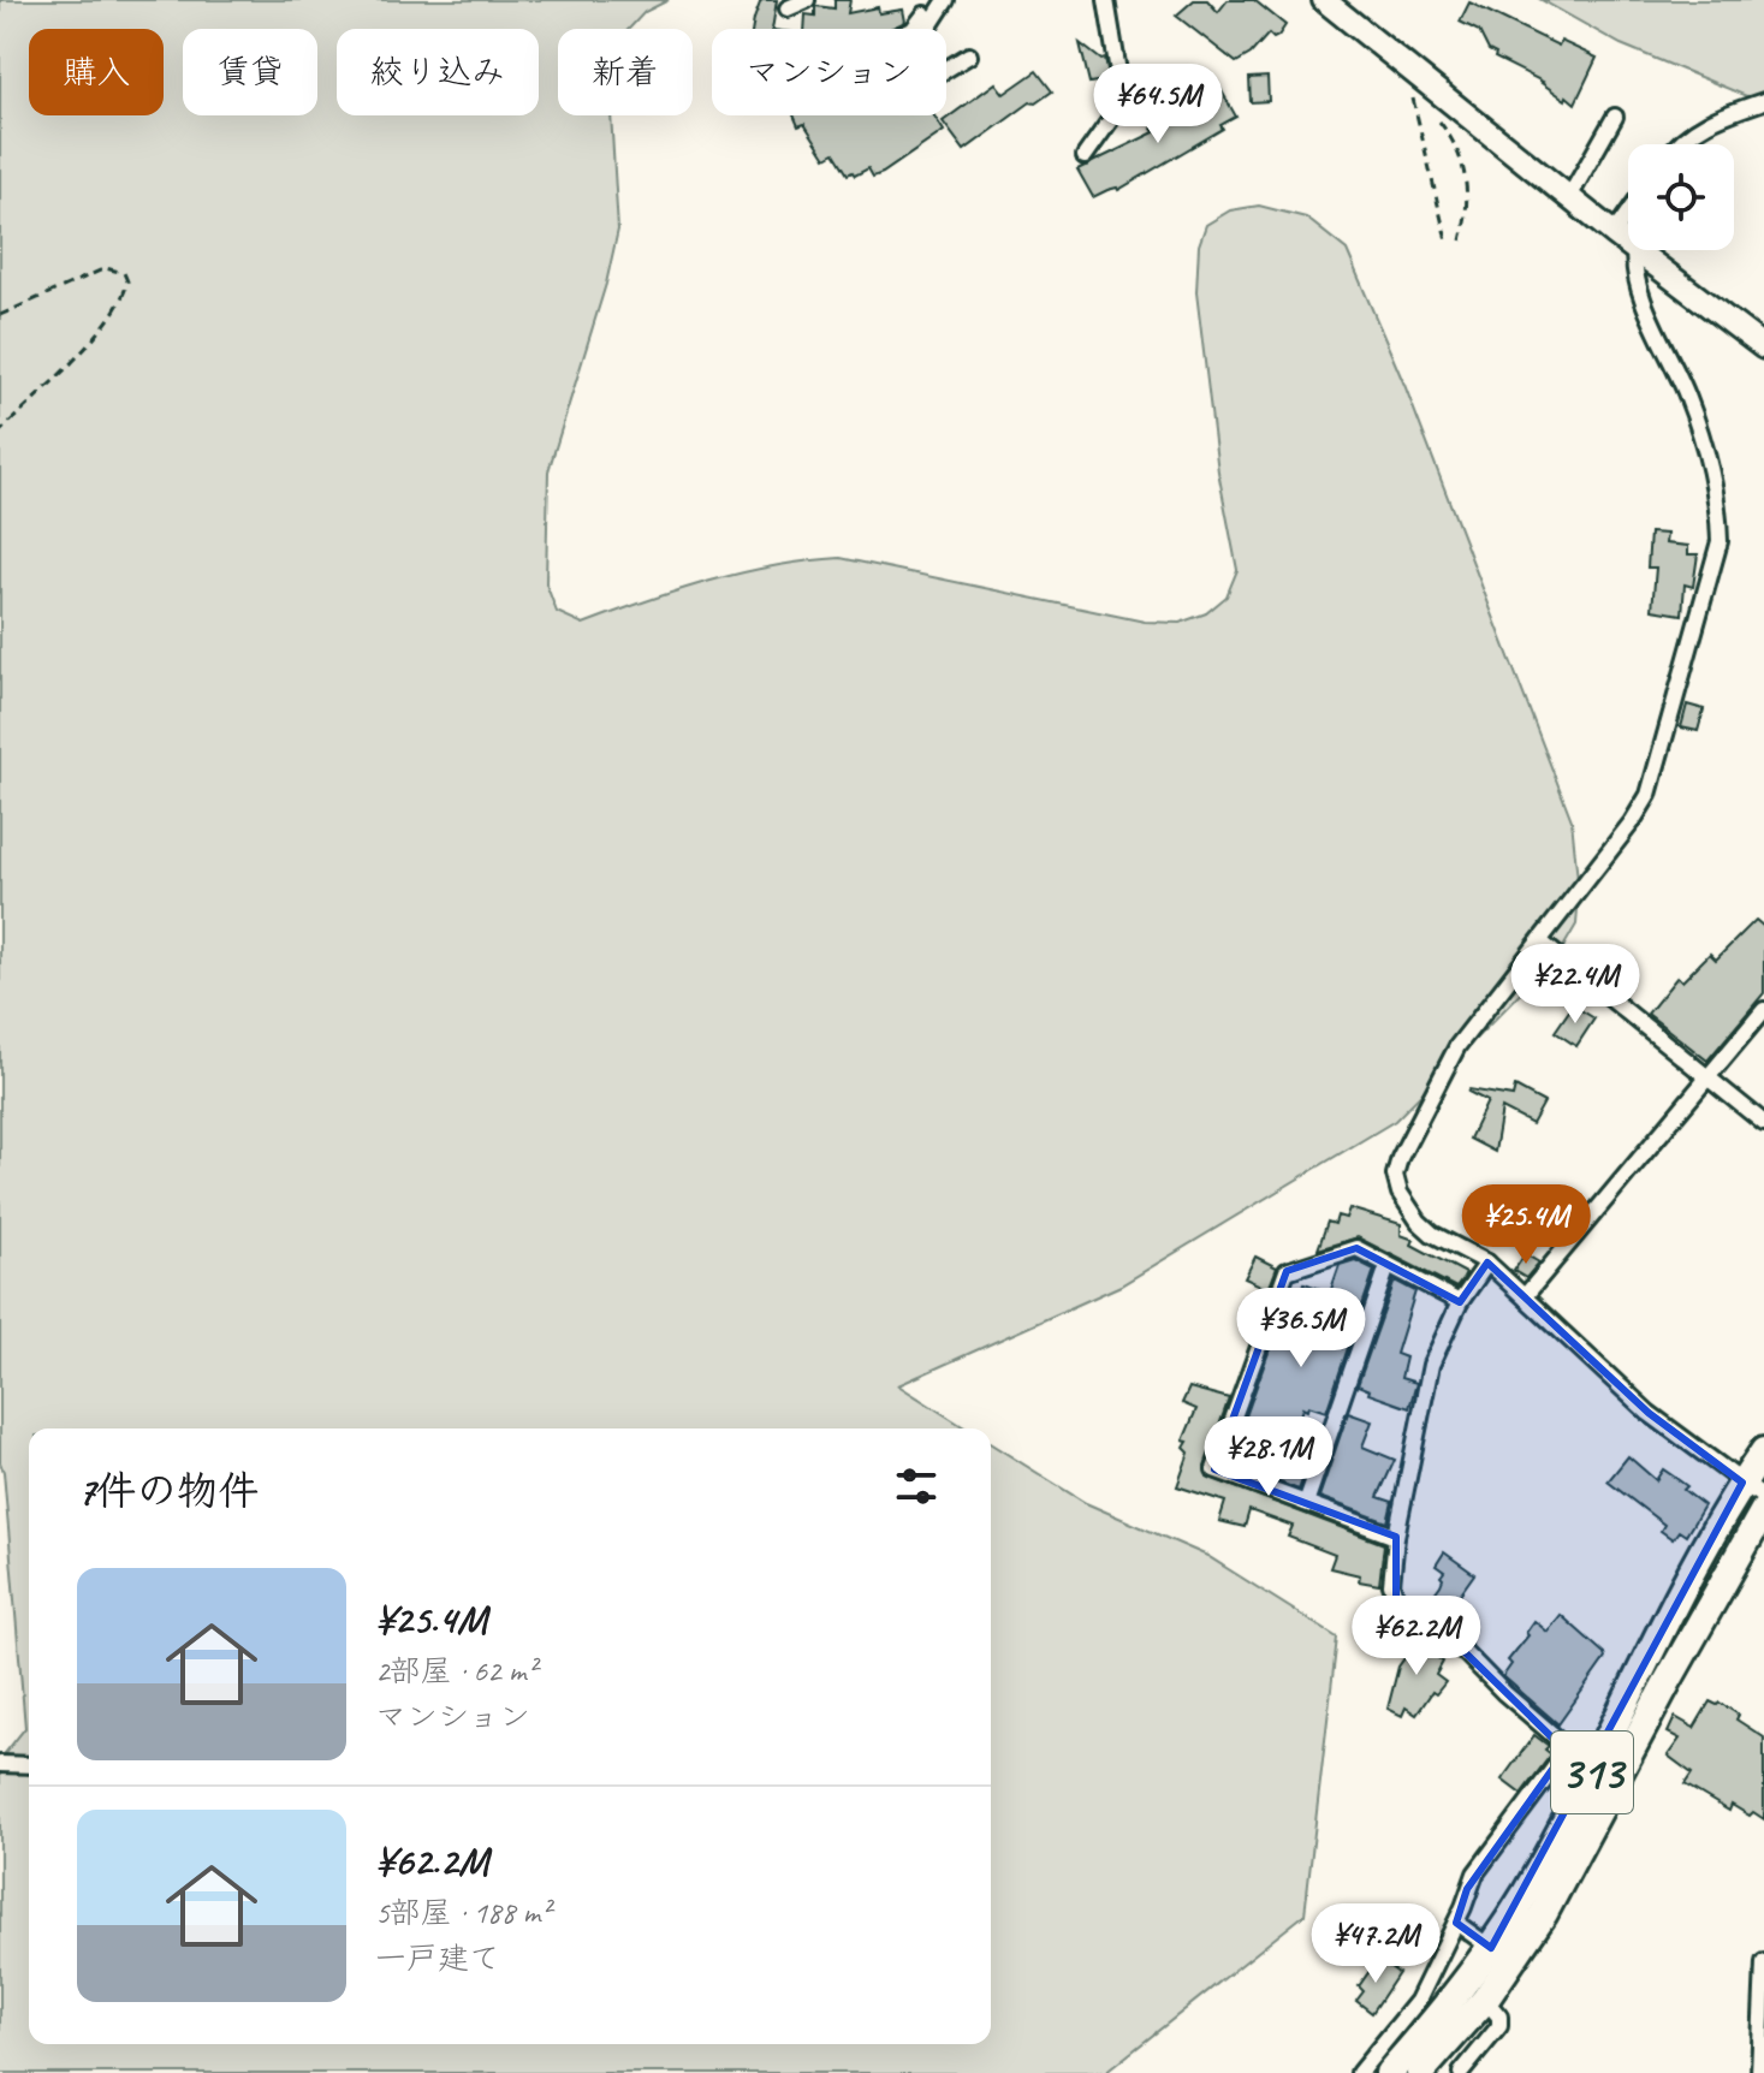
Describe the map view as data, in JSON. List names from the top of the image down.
{
  "streets": {
    "highway": ["313"]
  },
  "page": {
    "chip": [
      "購入",
      "賃貸",
      "絞り込み",
      "新着",
      "マンション"
    ],
    "price": [
      "¥64.5M",
      "¥22.4M",
      "¥25.4M",
      "¥36.5M",
      "¥28.1M",
      "¥62.2M",
      "¥47.2M"
    ],
    "heading": "7件の物件",
    "list": [
      {
        "name": "¥25.4M",
        "note": "2部屋 · 62 m² · マンション"
      },
      {
        "name": "¥62.2M",
        "note": "5部屋 · 188 m² · 一戸建て"
      }
    ]
  }
}
